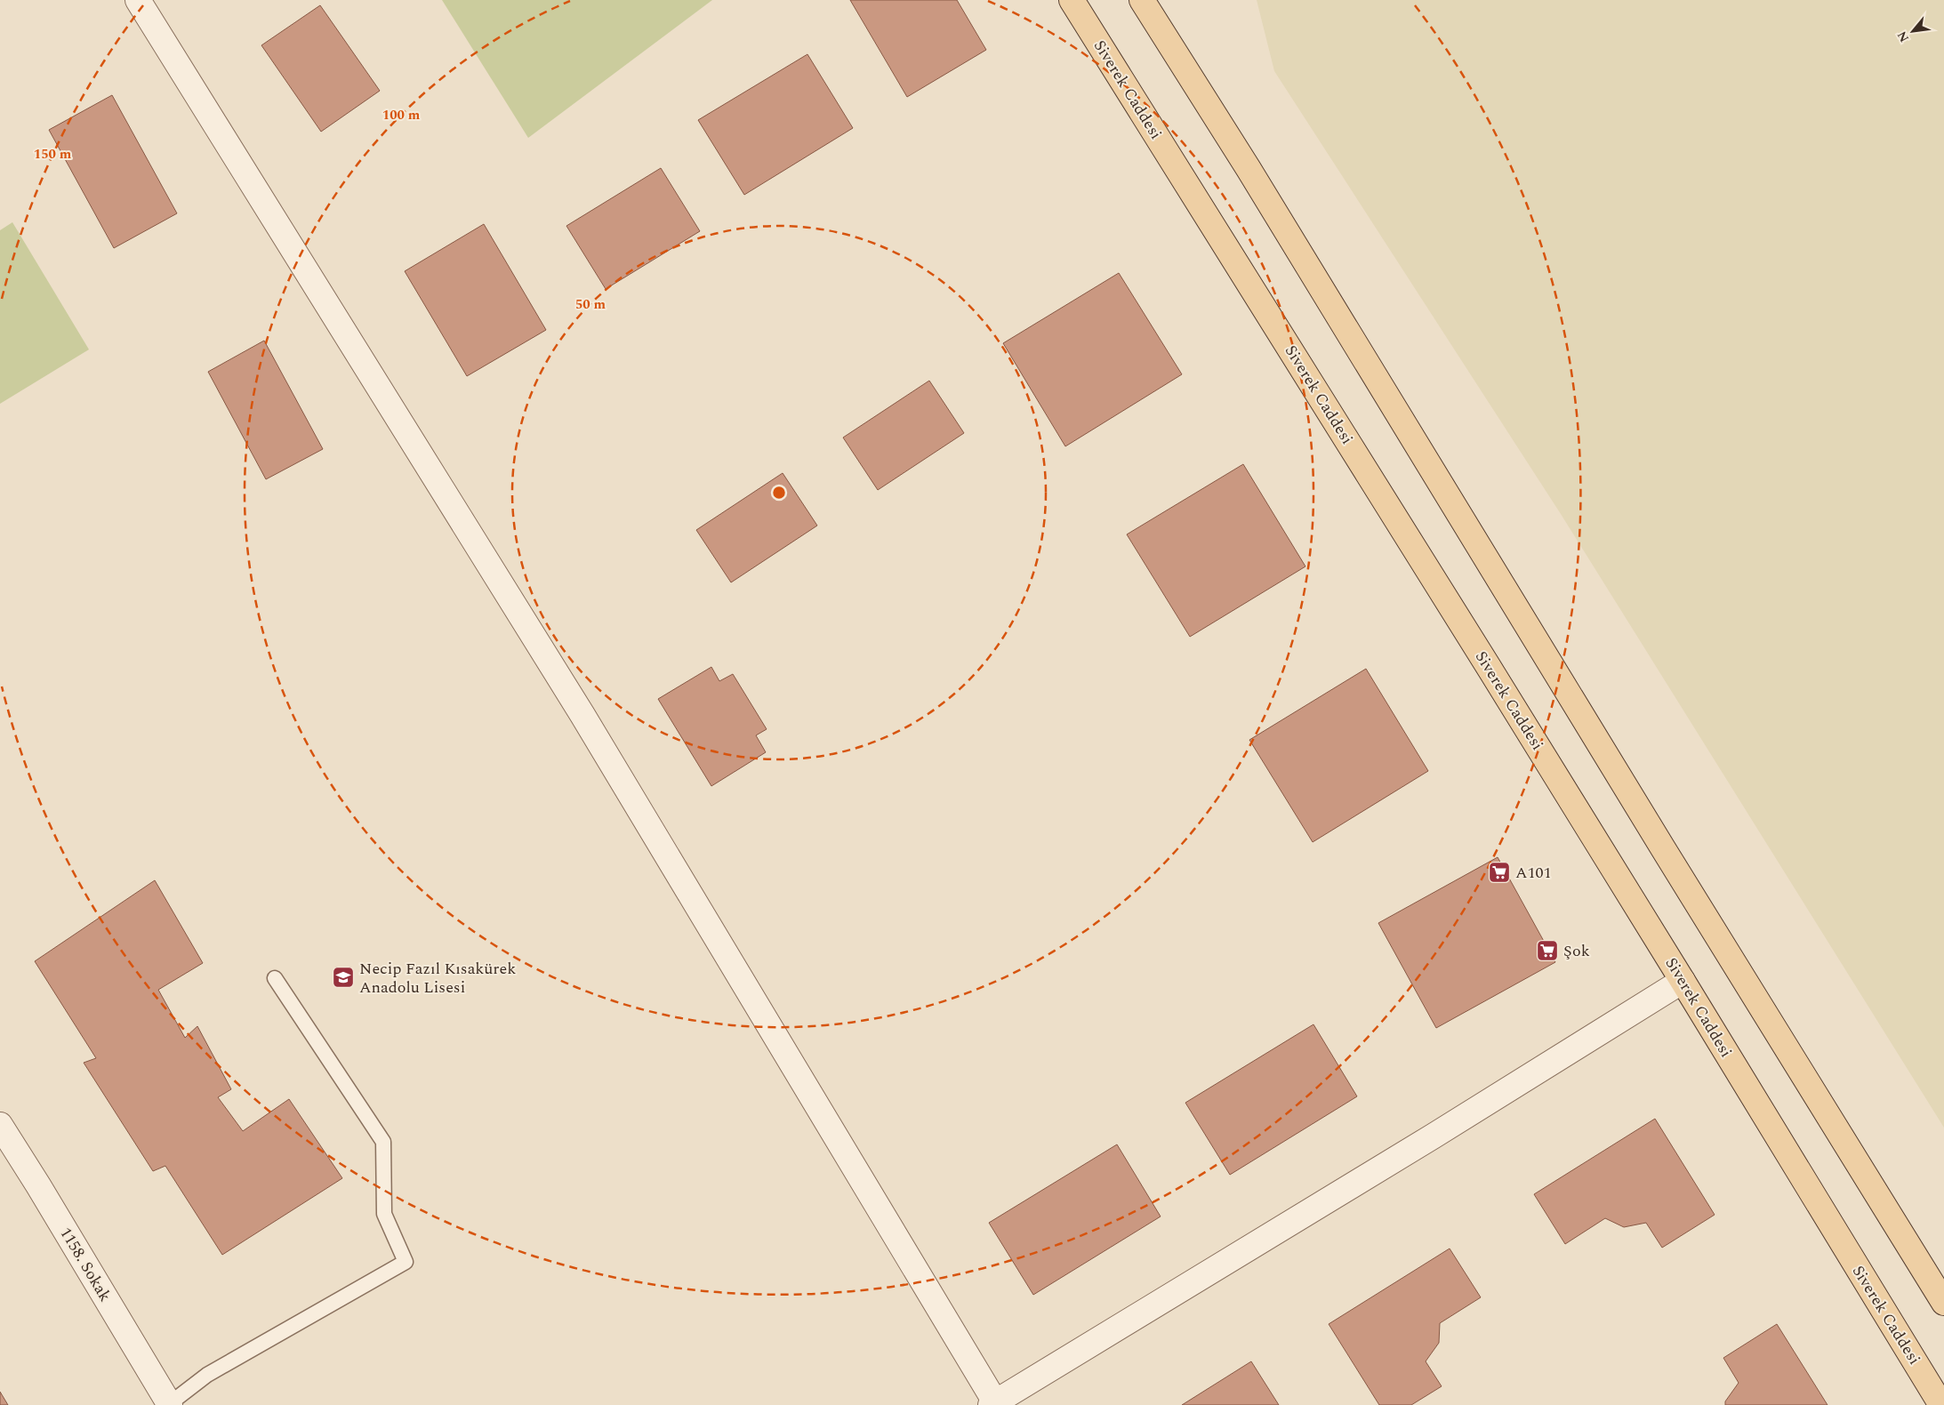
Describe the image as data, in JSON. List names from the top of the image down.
{
  "streets": {
    "main road": ["Siverek Caddesi"],
    "street": ["1158. Sokak"]
  },
  "places": {
    "supermarket": ["A101", "Şok"],
    "school or university": ["Necip Fazıl Kısakürek Anadolu Lisesi"]
  },
  "north": "bottom left",
  "rings": ["100 m", "150 m", "50 m"]
}
